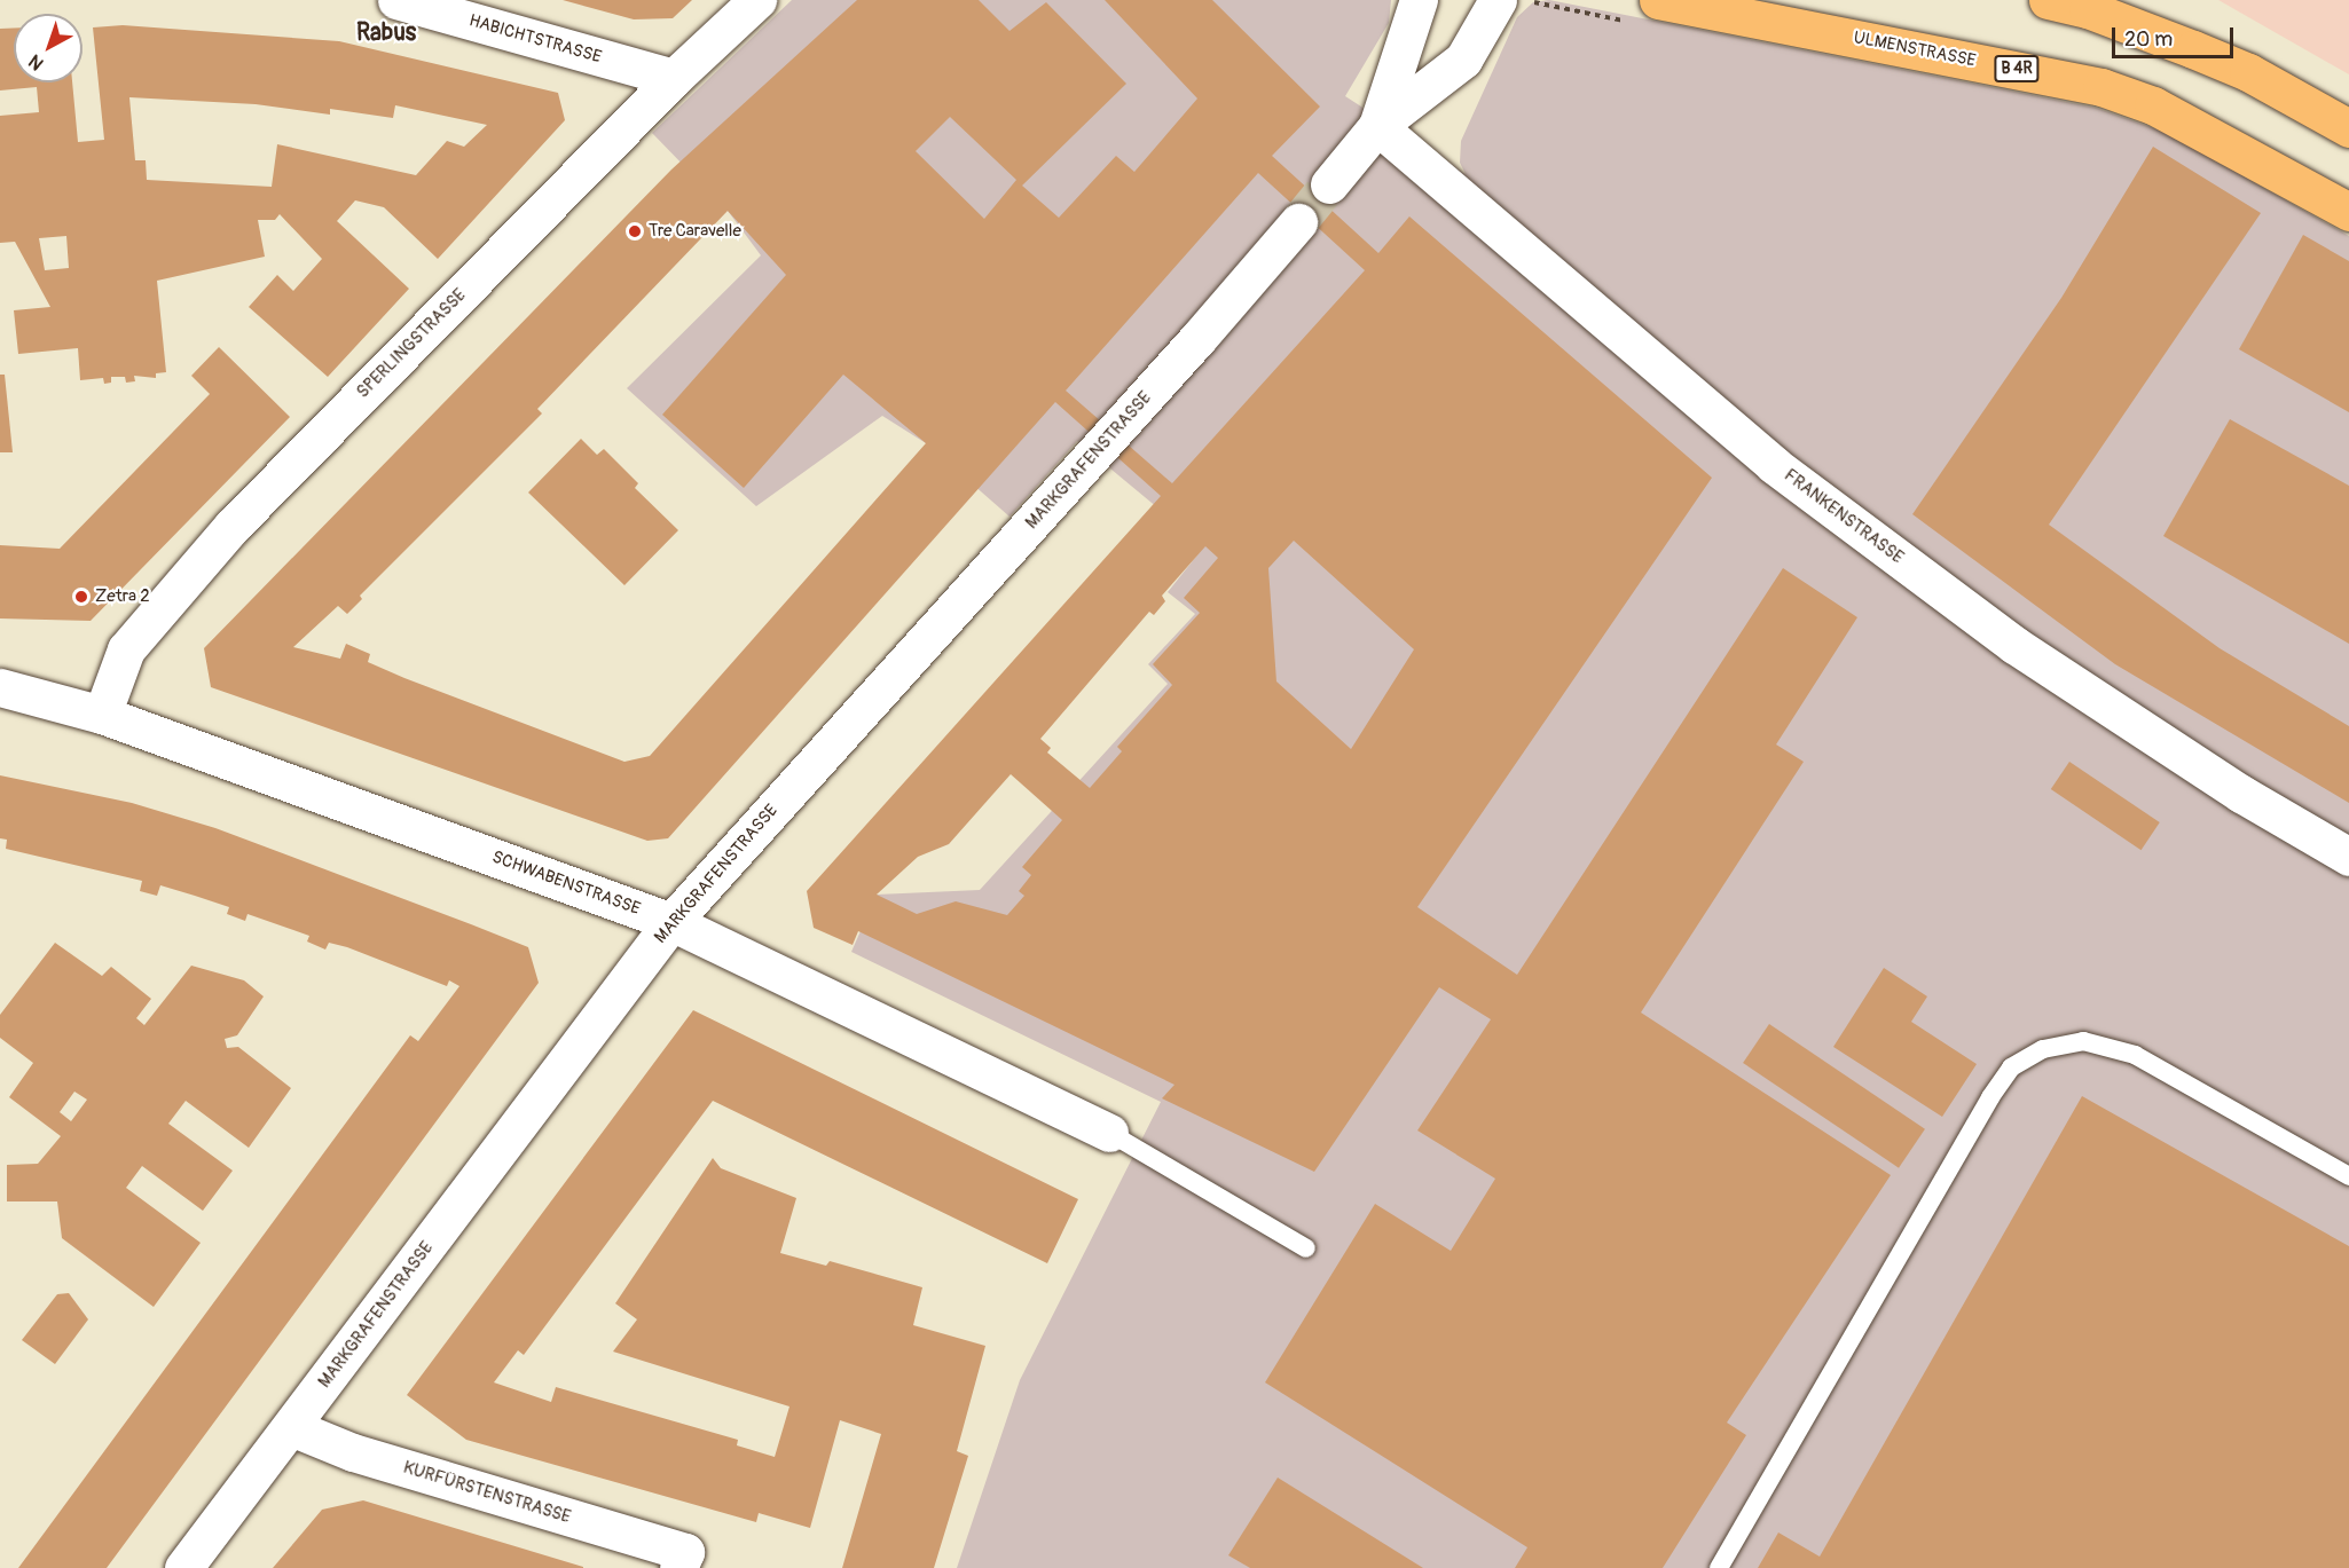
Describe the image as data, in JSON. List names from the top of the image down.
{
  "streets": {
    "main road": ["ULMENSTRASSE", "B 4R"],
    "street": [
      "HABICHTSTRASSE",
      "SPERLINGSTRASSE",
      "MARKGRAFENSTRASSE",
      "FRANKENSTRASSE",
      "SCHWABENSTRASSE",
      "KURFÜRSTENSTRASSE"
    ]
  },
  "crossings": [
    ["HABICHTSTRASSE", "SPERLINGSTRASSE"],
    ["SPERLINGSTRASSE", "SCHWABENSTRASSE"],
    ["MARKGRAFENSTRASSE", "SCHWABENSTRASSE"],
    ["MARKGRAFENSTRASSE", "KURFÜRSTENSTRASSE"]
  ],
  "districts": ["Rabus"],
  "places": ["Tre Caravelle", "Zetra 2"],
  "scale_bar": "20 m",
  "north": "bottom left"
}
